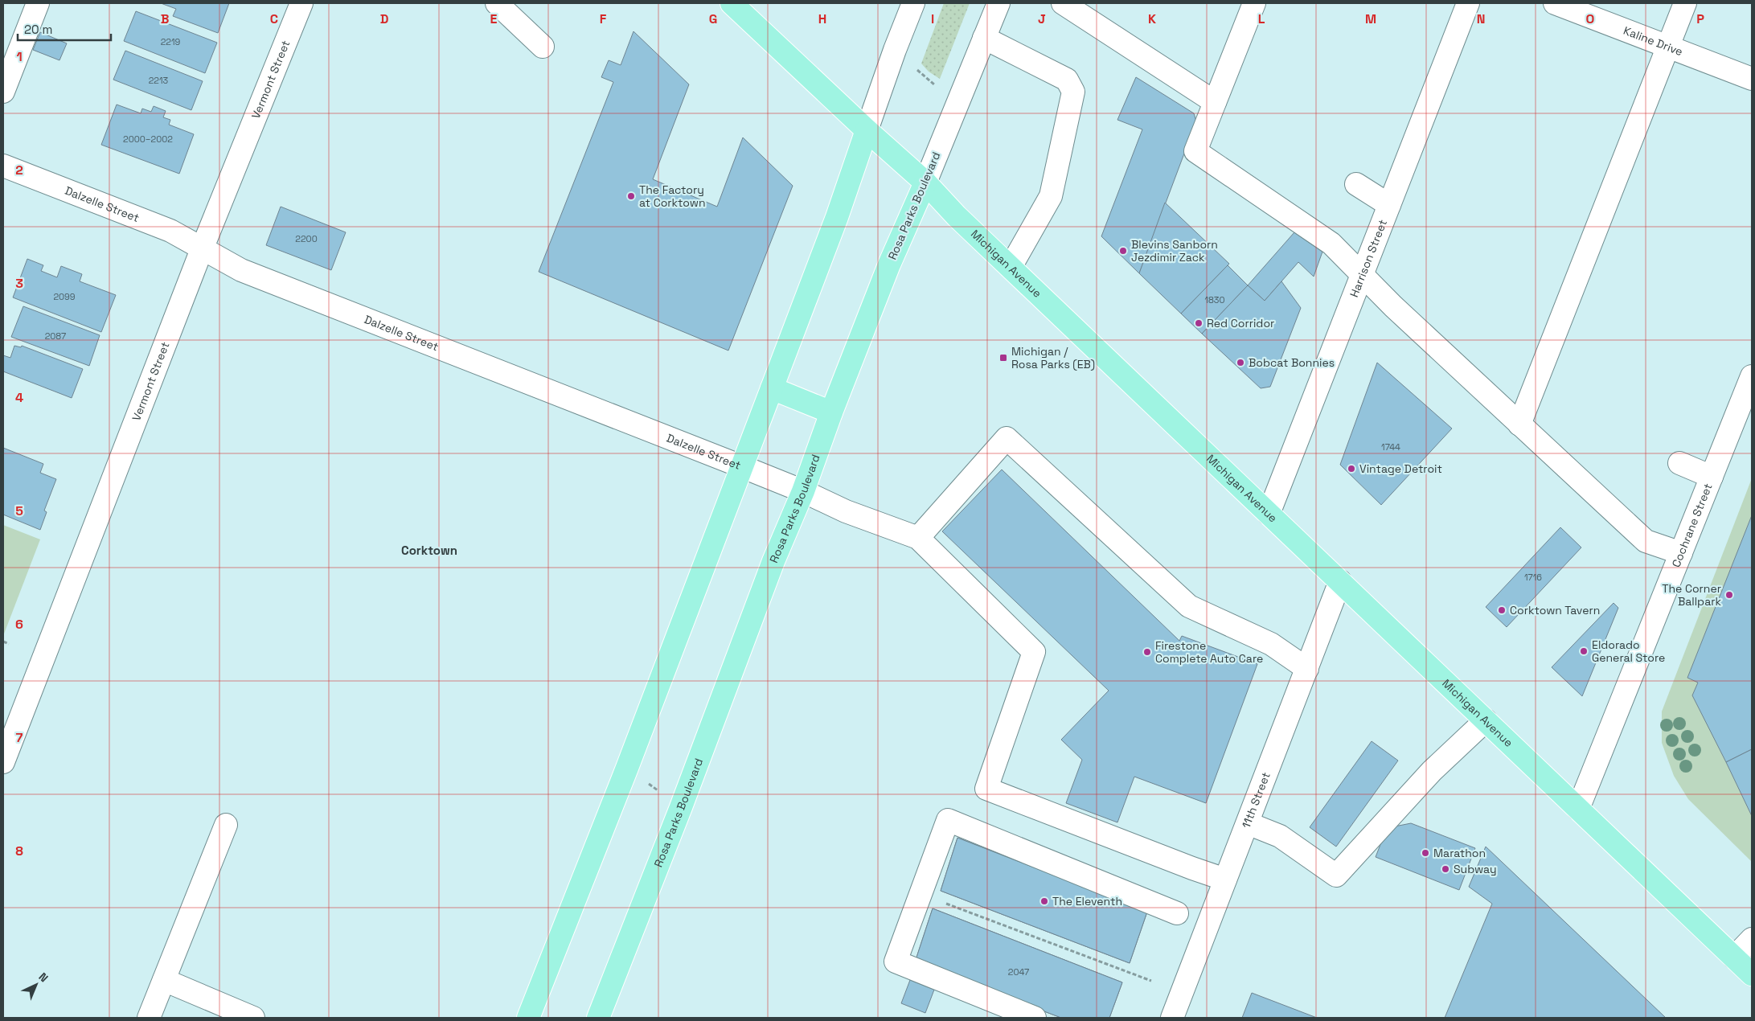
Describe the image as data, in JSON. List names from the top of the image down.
{
  "streets": {
    "main road": ["Rosa Parks Boulevard", "Michigan Avenue"],
    "street": [
      "Kaline Drive",
      "Vermont Street",
      "Dalzelle Street",
      "Harrison Street",
      "Cochrane Street",
      "11th Street"
    ]
  },
  "crossings": [
    ["Vermont Street", "Dalzelle Street"],
    ["Dalzelle Street", "Rosa Parks Boulevard"],
    ["Rosa Parks Boulevard", "Michigan Avenue"],
    ["Harrison Street", "Michigan Avenue"],
    ["Michigan Avenue", "Cochrane Street"],
    ["Michigan Avenue", "11th Street"]
  ],
  "districts": ["Corktown"],
  "places": {
    "other": [
      "The Factory at Corktown",
      "Blevins Sanborn Jezdimir Zack",
      "Red Corridor",
      "Bobcat Bonnies",
      "Vintage Detroit",
      "The Corner Ballpark",
      "Corktown Tavern",
      "Eldorado General Store",
      "Firestone Complete Auto Care",
      "Marathon",
      "Subway",
      "The Eleventh"
    ],
    "transit": ["Michigan / Rosa Parks (EB)"]
  },
  "house_numbers": [
    "2219",
    "2213",
    "2000–2002",
    "2200",
    "2099",
    "1830",
    "2087",
    "1744",
    "1716",
    "2047"
  ],
  "scale_bar": "20 m",
  "north": "top right",
  "grid": {
    "columns": [
      "B",
      "C",
      "D",
      "E",
      "F",
      "G",
      "H",
      "I",
      "J",
      "K",
      "L",
      "M",
      "N",
      "O",
      "P"
    ],
    "rows": [
      "1",
      "2",
      "3",
      "4",
      "5",
      "6",
      "7",
      "8"
    ]
  }
}
